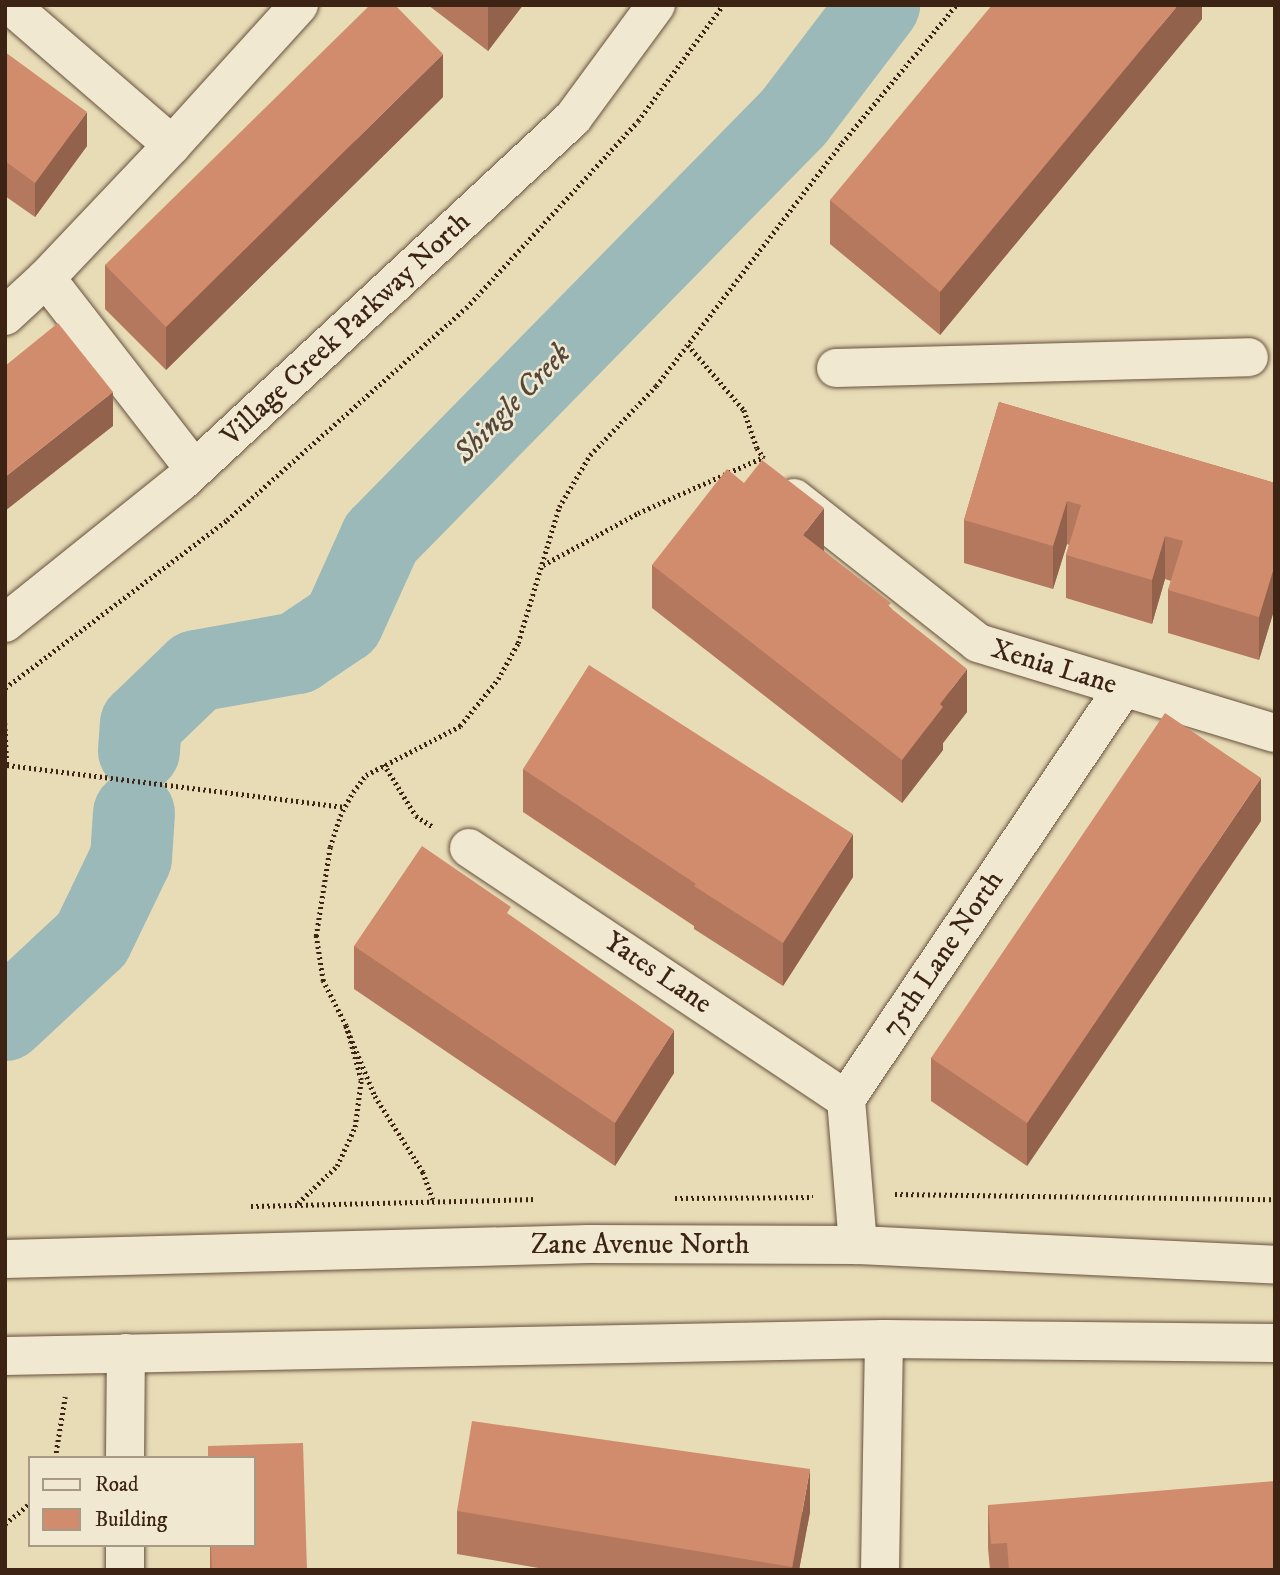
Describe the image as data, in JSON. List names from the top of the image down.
{
  "streets": {
    "street": [
      "Village Creek Parkway North",
      "Xenia Lane",
      "75th Lane North",
      "Yates Lane",
      "Zane Avenue North"
    ]
  },
  "crossings": [
    ["Xenia Lane", "75th Lane North"],
    ["75th Lane North", "Yates Lane"]
  ],
  "water": ["Shingle Creek"],
  "legend": ["Road", "Building"]
}
